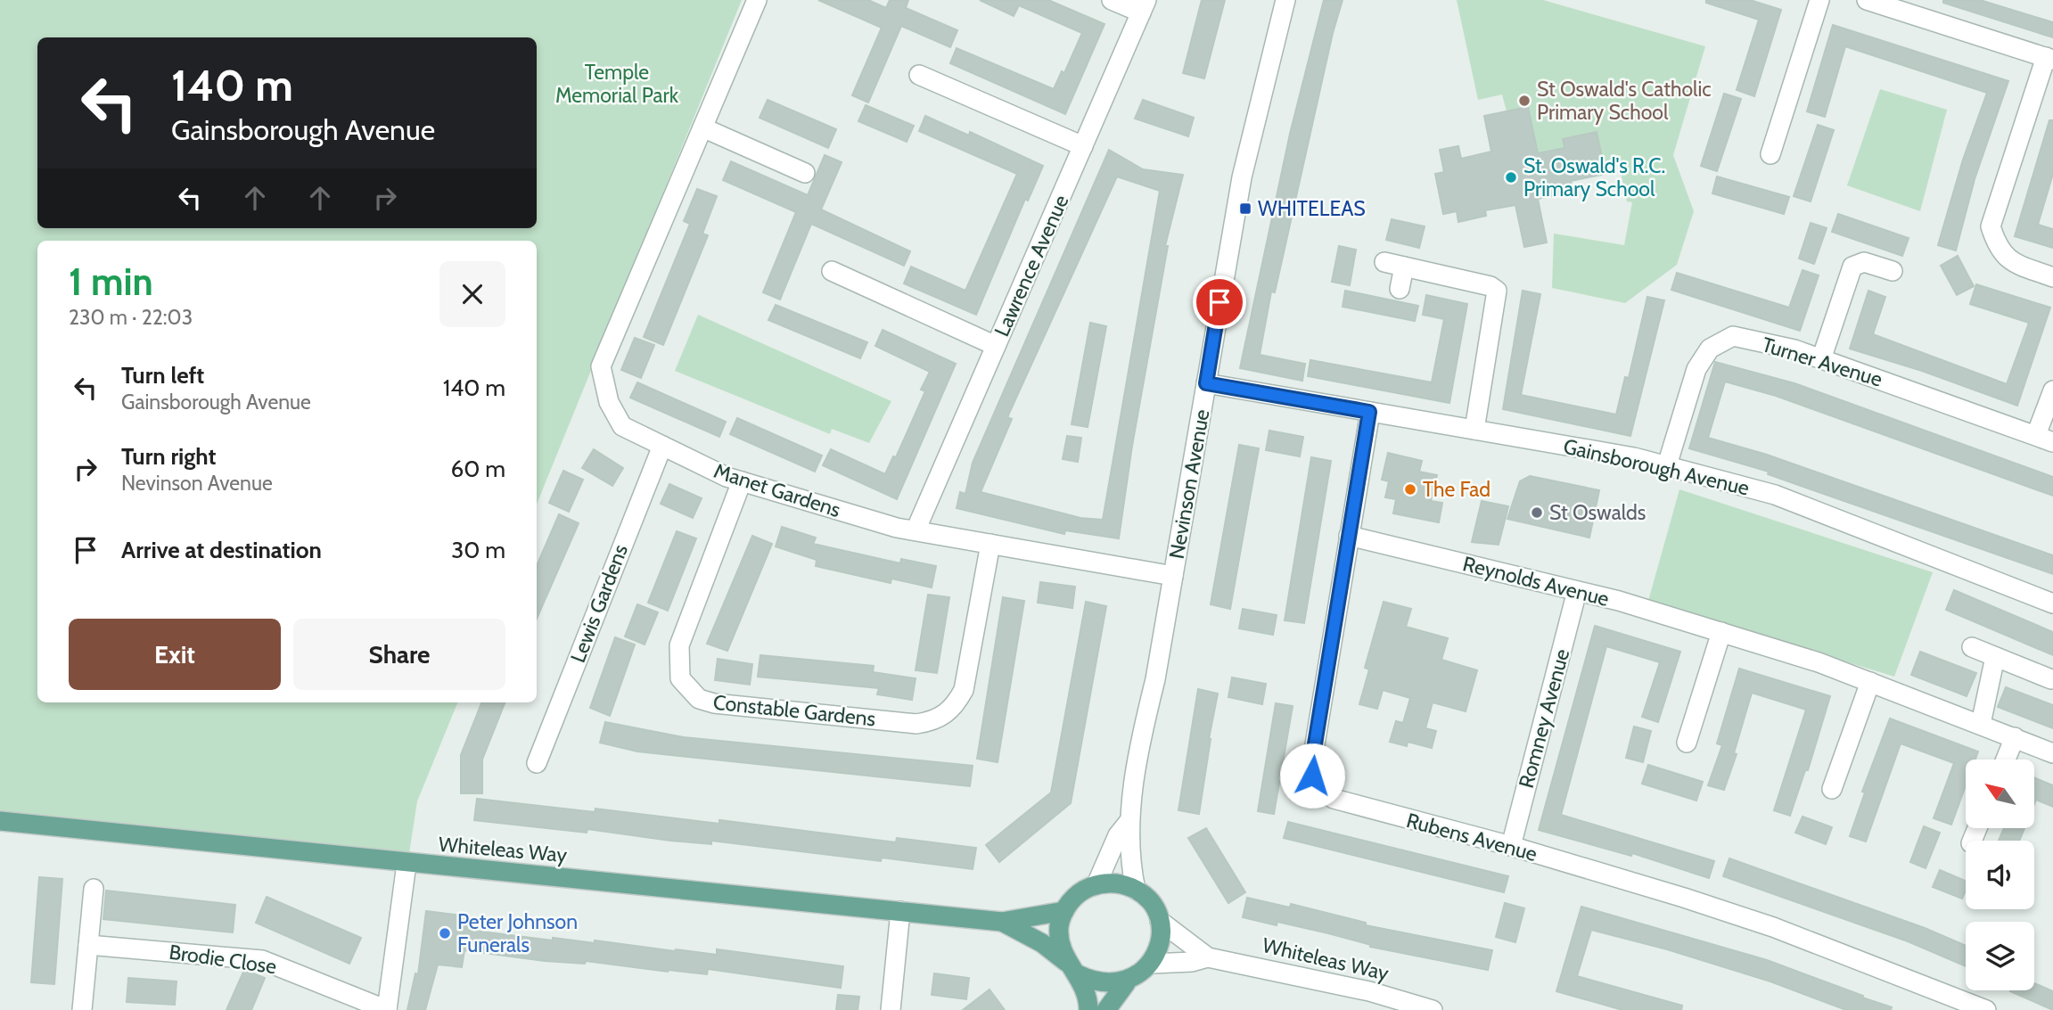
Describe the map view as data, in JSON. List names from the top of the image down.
{
  "streets": {
    "main road": ["Whiteleas Way"],
    "street": [
      "Lawrence Avenue",
      "Turner Avenue",
      "Gainsborough Avenue",
      "Nevinson Avenue",
      "Manet Gardens",
      "Reynolds Avenue",
      "Lewis Gardens",
      "Constable Gardens",
      "Romney Avenue",
      "Rubens Avenue",
      "Brodie Close"
    ]
  },
  "crossings": [
    ["Lawrence Avenue", "Manet Gardens"],
    ["Turner Avenue", "Gainsborough Avenue"],
    ["Gainsborough Avenue", "Nevinson Avenue"],
    ["Gainsborough Avenue", "Rubens Avenue"],
    ["Nevinson Avenue", "Manet Gardens"],
    ["Nevinson Avenue", "Whiteleas Way"],
    ["Manet Gardens", "Lewis Gardens"],
    ["Manet Gardens", "Constable Gardens"],
    ["Reynolds Avenue", "Romney Avenue"],
    ["Reynolds Avenue", "Rubens Avenue"],
    ["Romney Avenue", "Rubens Avenue"]
  ],
  "parks": ["Temple Memorial Park"],
  "places": {
    "other": [
      "St Oswald's Catholic Primary School",
      "St. Oswald's R.C. Primary School",
      "The Fad",
      "St Oswalds",
      "Peter Johnson Funerals"
    ],
    "transit": ["WHITELEAS"]
  },
  "north": "top left",
  "page": {
    "turn": ["140 m", "Gainsborough Avenue"],
    "heading": ["1 min", "230 m · 22:03"],
    "list": [
      {
        "name": "Turn left",
        "note": "Gainsborough Avenue",
        "value": "140 m"
      },
      {
        "name": "Turn right",
        "note": "Nevinson Avenue",
        "value": "60 m"
      },
      {
        "name": "Arrive at destination",
        "value": "30 m"
      }
    ],
    "buttons": ["Exit", "Share"]
  }
}
